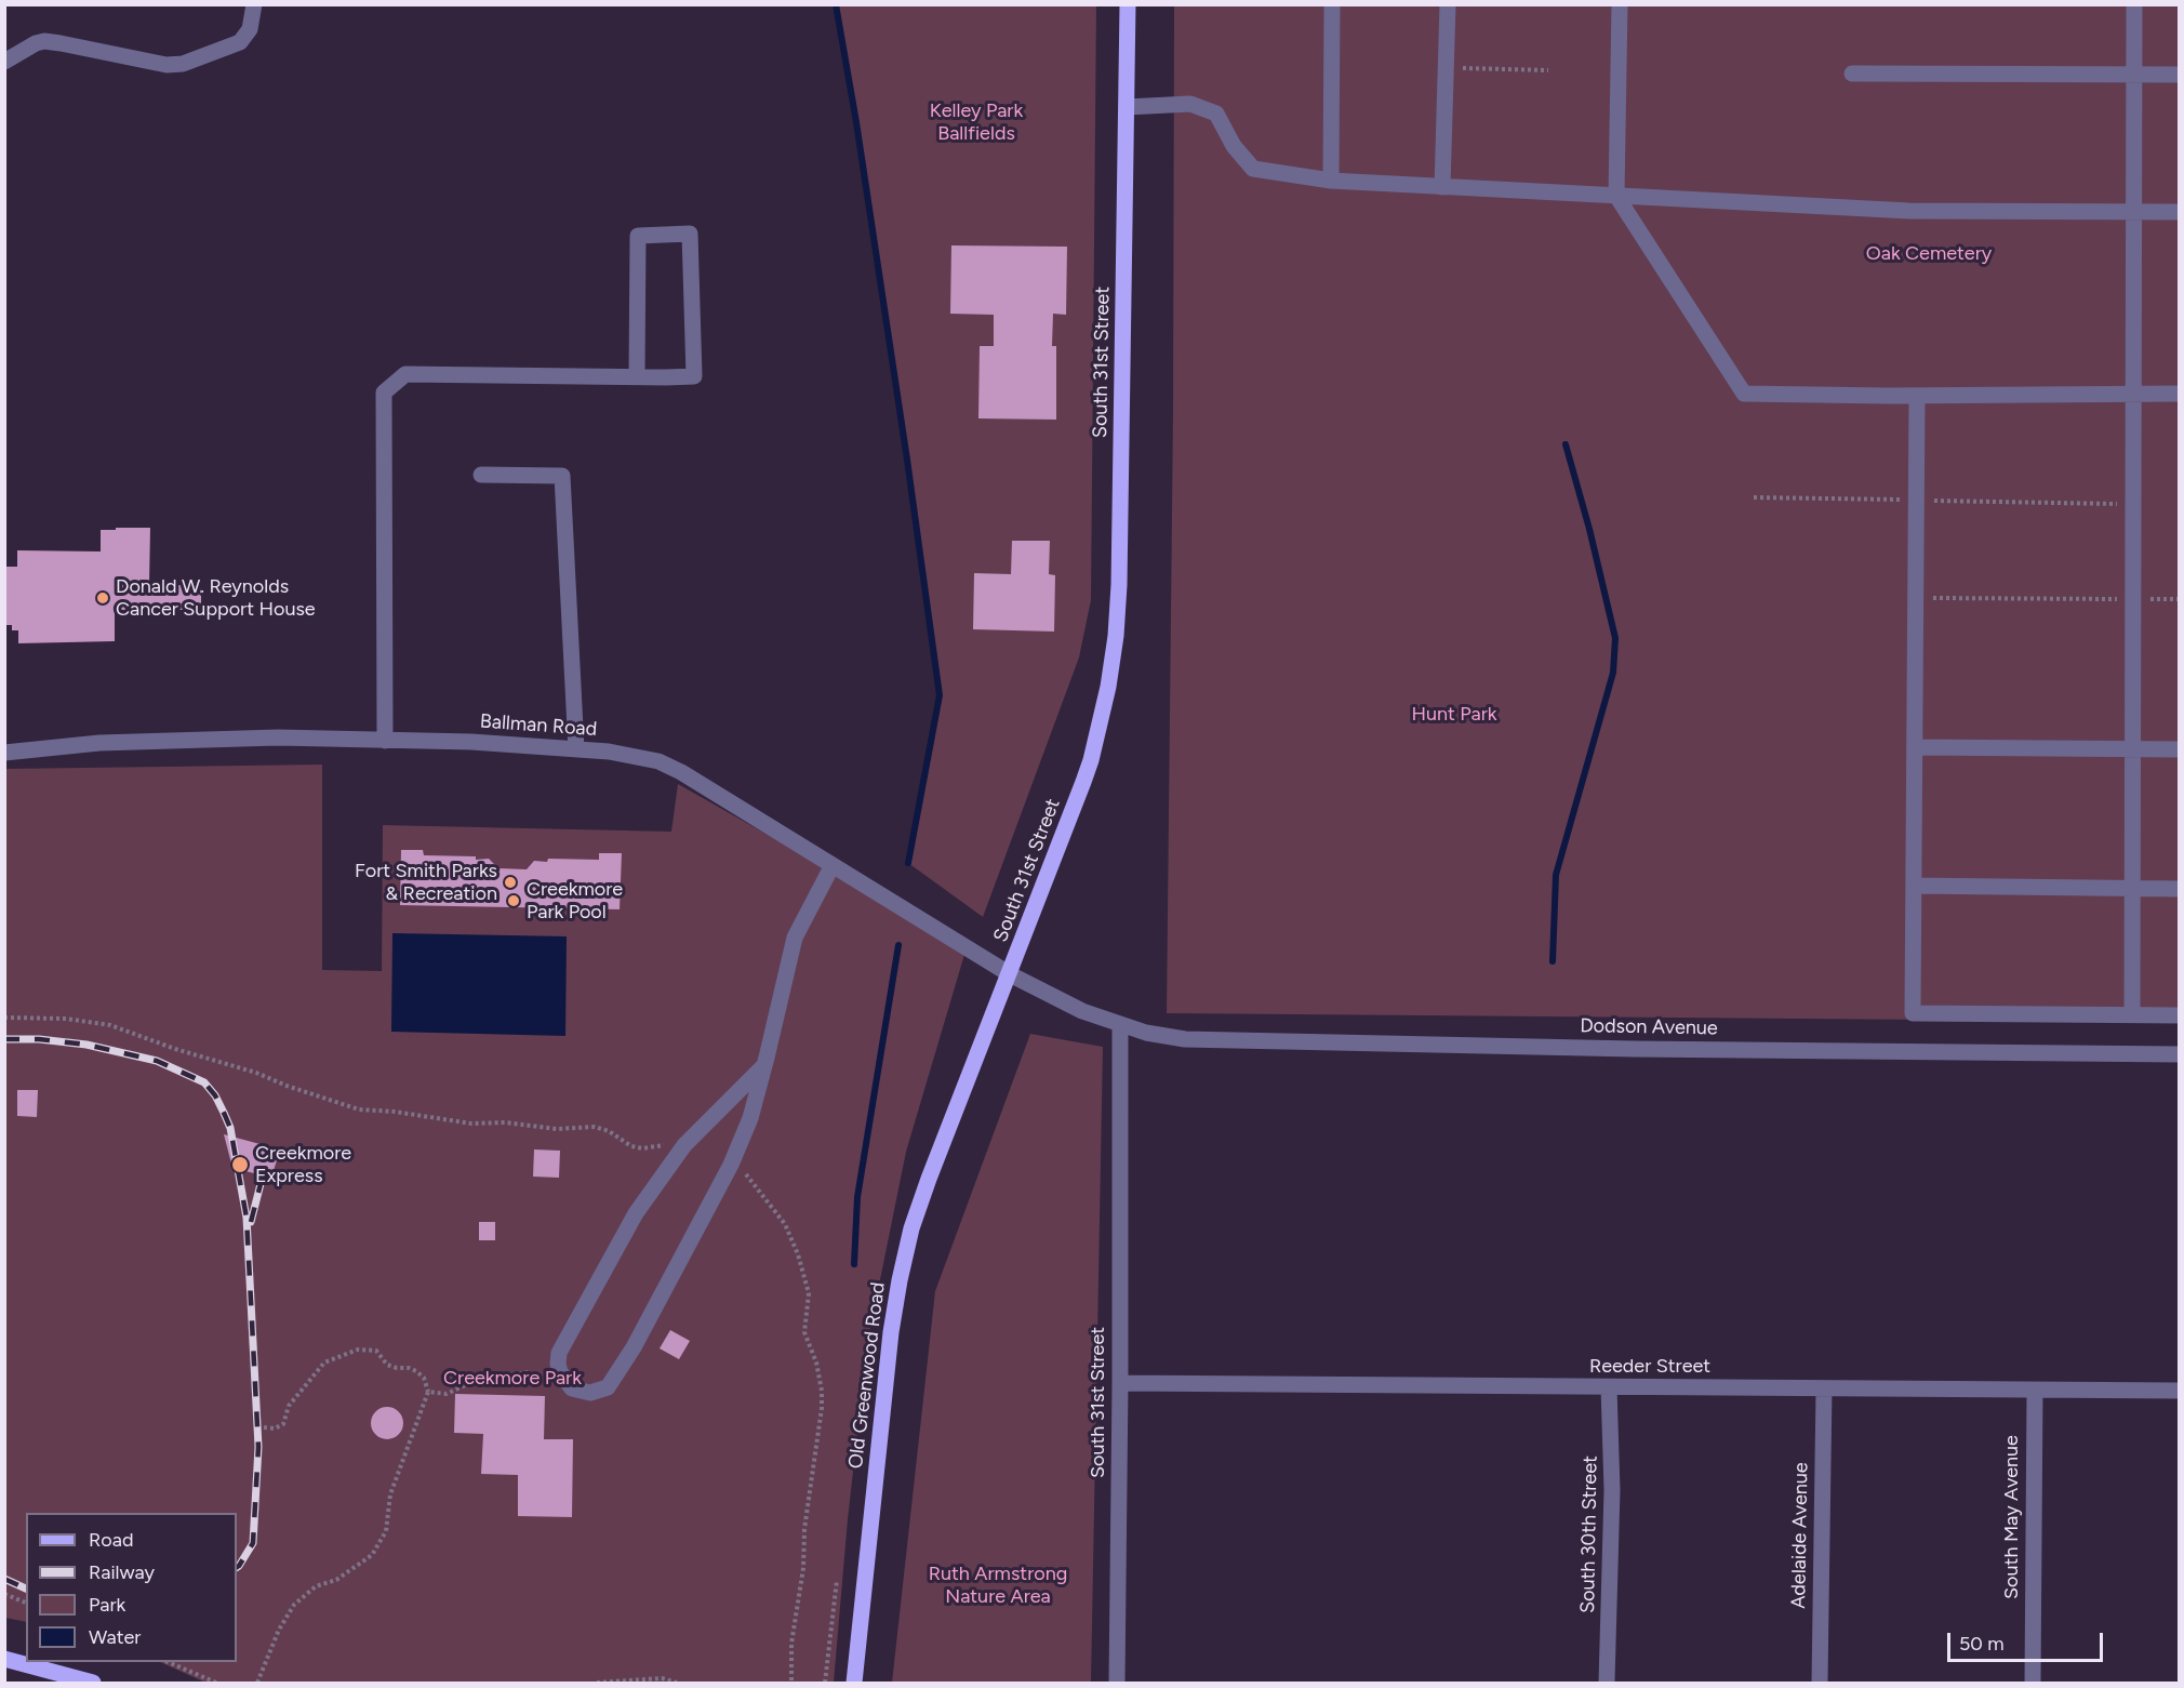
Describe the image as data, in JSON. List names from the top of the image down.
{
  "streets": {
    "main road": ["South 31st Street", "Old Greenwood Road"],
    "street": [
      "Ballman Road",
      "Dodson Avenue",
      "Reeder Street",
      "South May Avenue",
      "South 30th Street",
      "Adelaide Avenue"
    ]
  },
  "crossings": [
    ["South 31st Street", "Ballman Road"],
    ["South 31st Street", "Dodson Avenue"],
    ["South 31st Street", "Reeder Street"],
    ["South 31st Street", "Old Greenwood Road"],
    ["Ballman Road", "Old Greenwood Road"],
    ["Reeder Street", "South May Avenue"],
    ["Reeder Street", "South 30th Street"],
    ["Reeder Street", "Adelaide Avenue"]
  ],
  "parks": [
    "Kelley Park Ballfields",
    "Oak Cemetery",
    "Hunt Park",
    "Creekmore Park",
    "Ruth Armstrong Nature Area"
  ],
  "places": [
    "Donald W. Reynolds Cancer Support House",
    "Fort Smith Parks & Recreation",
    "Creekmore Park Pool",
    "Creekmore Express"
  ],
  "legend": [
    "Road",
    "Railway",
    "Park",
    "Water"
  ],
  "scale_bar": "50 m"
}
